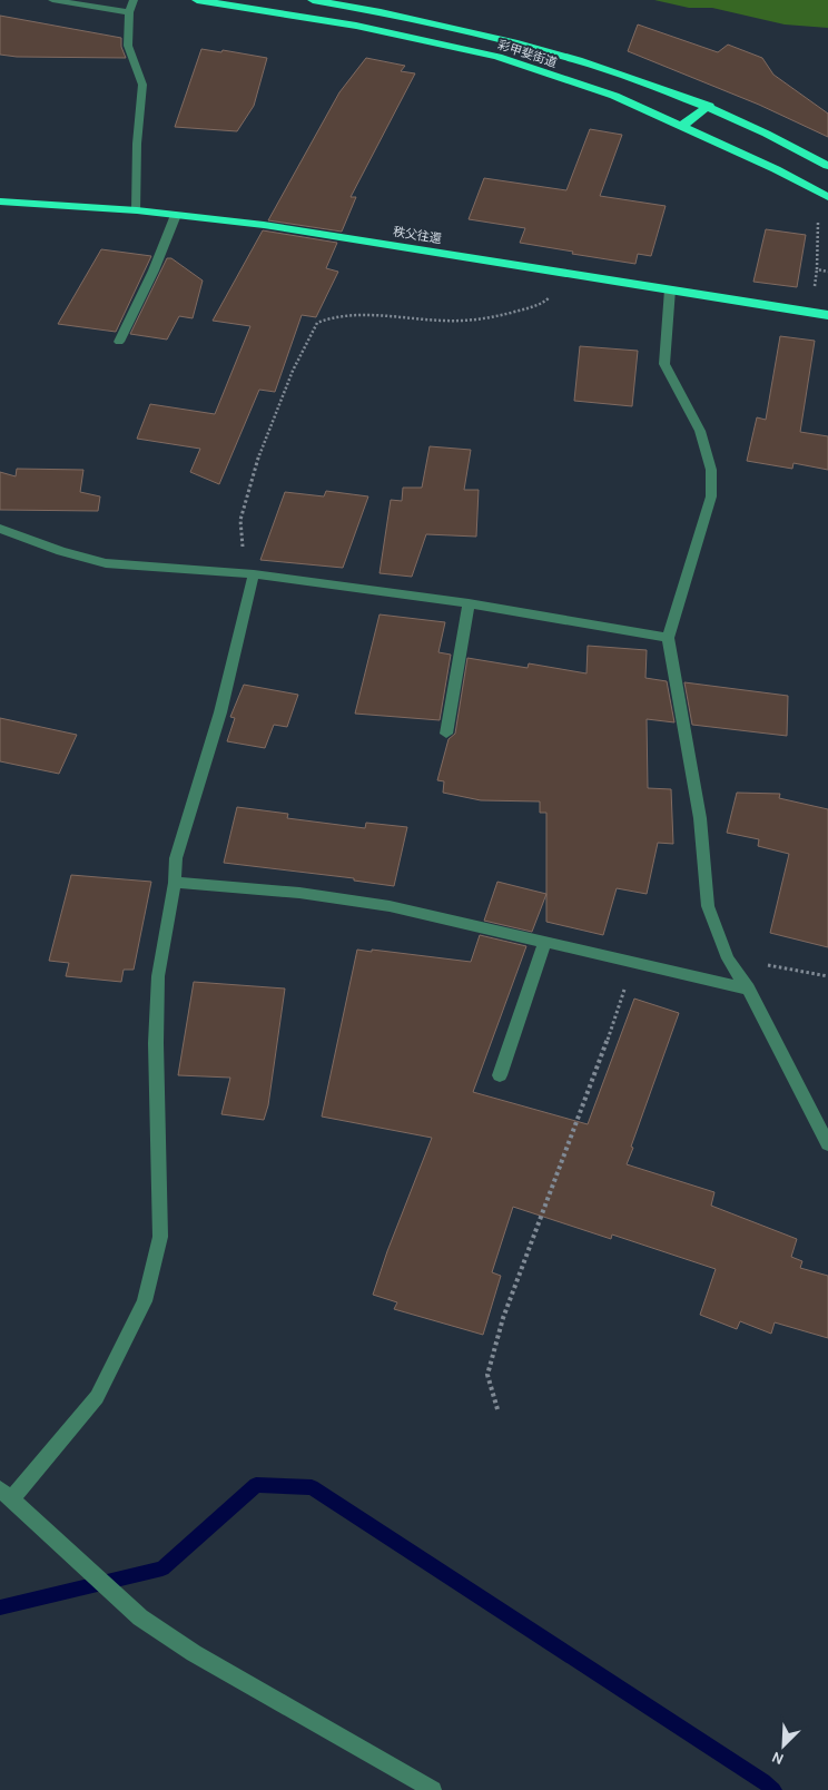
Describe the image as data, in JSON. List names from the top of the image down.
{
  "streets": {
    "highway": ["彩甲斐街道", "秩父往還"]
  },
  "north": "bottom left"
}
